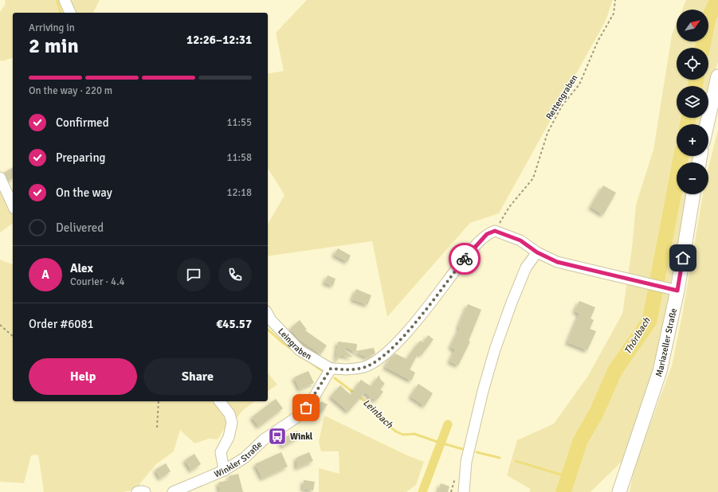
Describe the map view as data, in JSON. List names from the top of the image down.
{
  "streets": {
    "main road": ["Mariazeller Straße"],
    "street": ["Leingraben", "Winkler Straße"],
    "path": ["Rettengraben"]
  },
  "crossings": [
    ["Leingraben", "Winkler Straße"]
  ],
  "water": ["Thörlbach", "Leinbach"],
  "places": {
    "bus stop": ["Winkl"]
  },
  "north": "top right",
  "page": {
    "map_buttons": ["+", "−"],
    "heading": ["2 min", "Arriving in", "12:26–12:31"],
    "panel": [
      "Alex",
      "Courier · 4.4",
      "Order #6081",
      "€45.57"
    ],
    "bar": "On the way · 220 m",
    "list": [
      ["Confirmed", "11:55"],
      ["Preparing", "11:58"],
      ["On the way", "12:18"],
      "Delivered"
    ],
    "round": "A",
    "buttons": ["Help", "Share"]
  }
}
